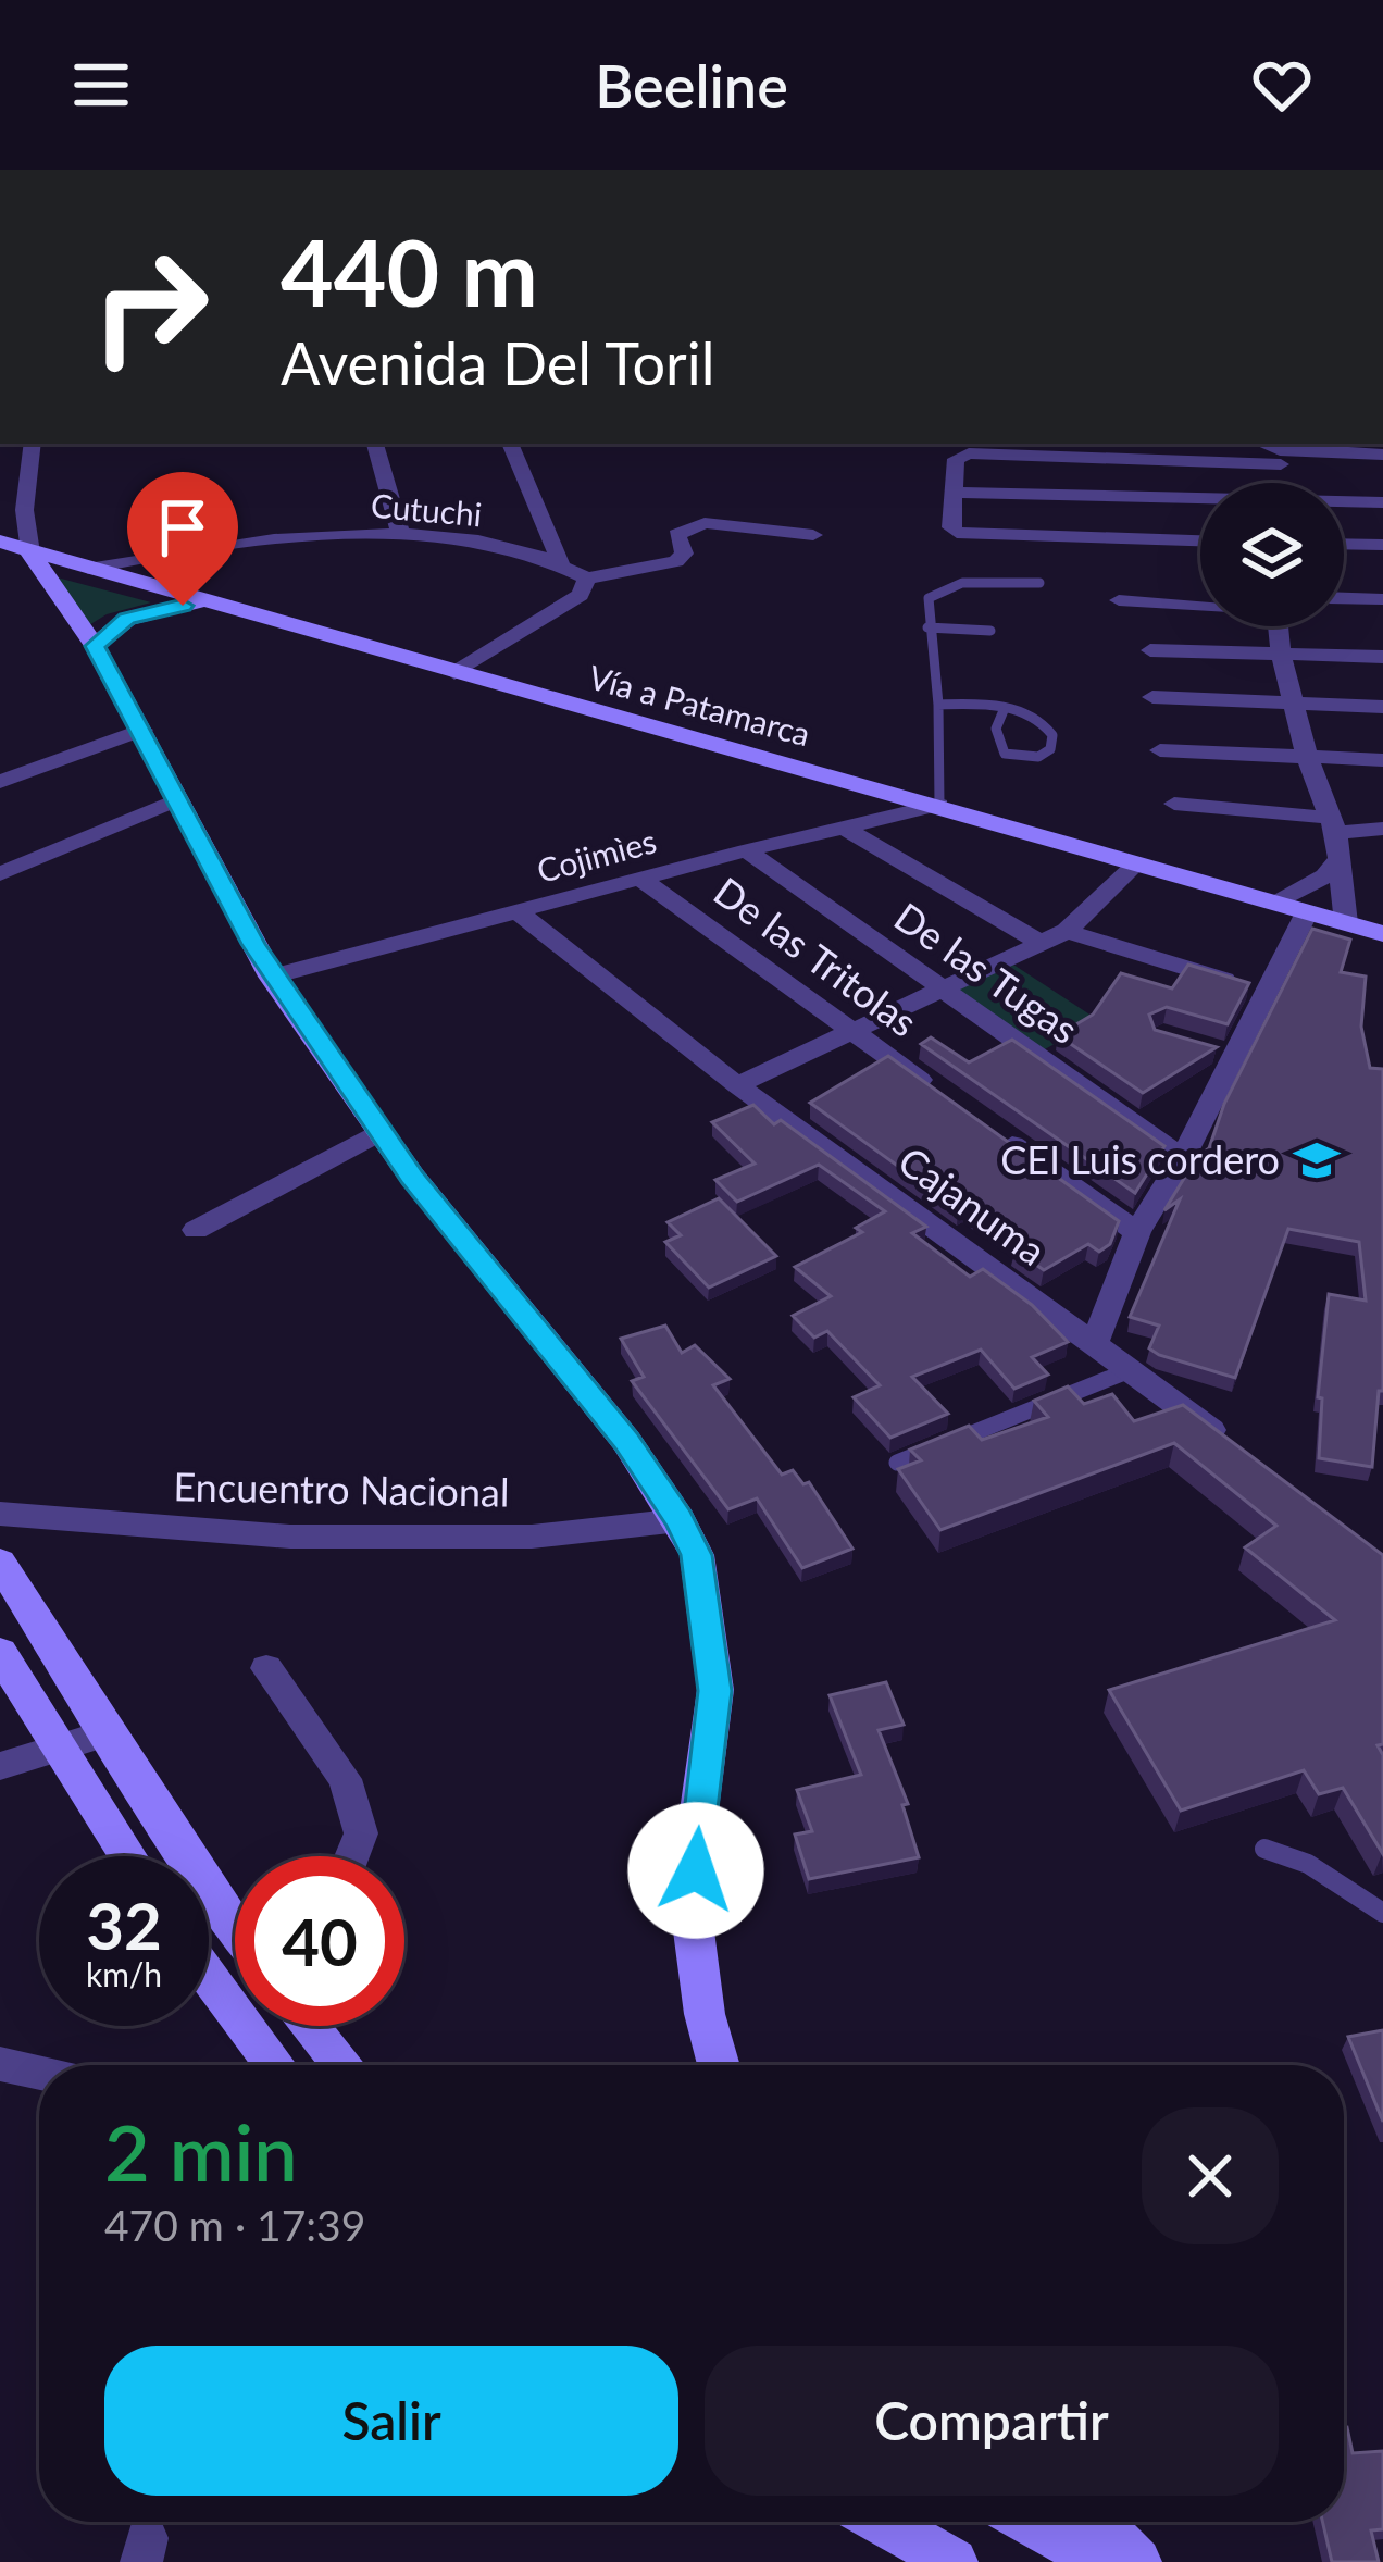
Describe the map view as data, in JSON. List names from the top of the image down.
{
  "streets": {
    "street": [
      "Cutuchi",
      "Vía a Patamarca",
      "Cojimìes",
      "De las Tritolas",
      "De las Tugas",
      "Cajanuma",
      "Encuentro Nacional"
    ]
  },
  "crossings": [
    ["Cutuchi", "Vía a Patamarca"],
    ["Vía a Patamarca", "Cojimìes"],
    ["Cojimìes", "De las Tritolas"],
    ["Cojimìes", "De las Tugas"],
    ["Cojimìes", "Cajanuma"]
  ],
  "places": {
    "school or university": ["CEI Luis cordero"]
  },
  "page": {
    "header": "Beeline",
    "turn": ["440 m", "Avenida Del Toril"],
    "speed": "32 km/h",
    "limit": "40",
    "heading": ["2 min", "470 m · 17:39"],
    "buttons": ["Salir", "Compartir"]
  }
}
